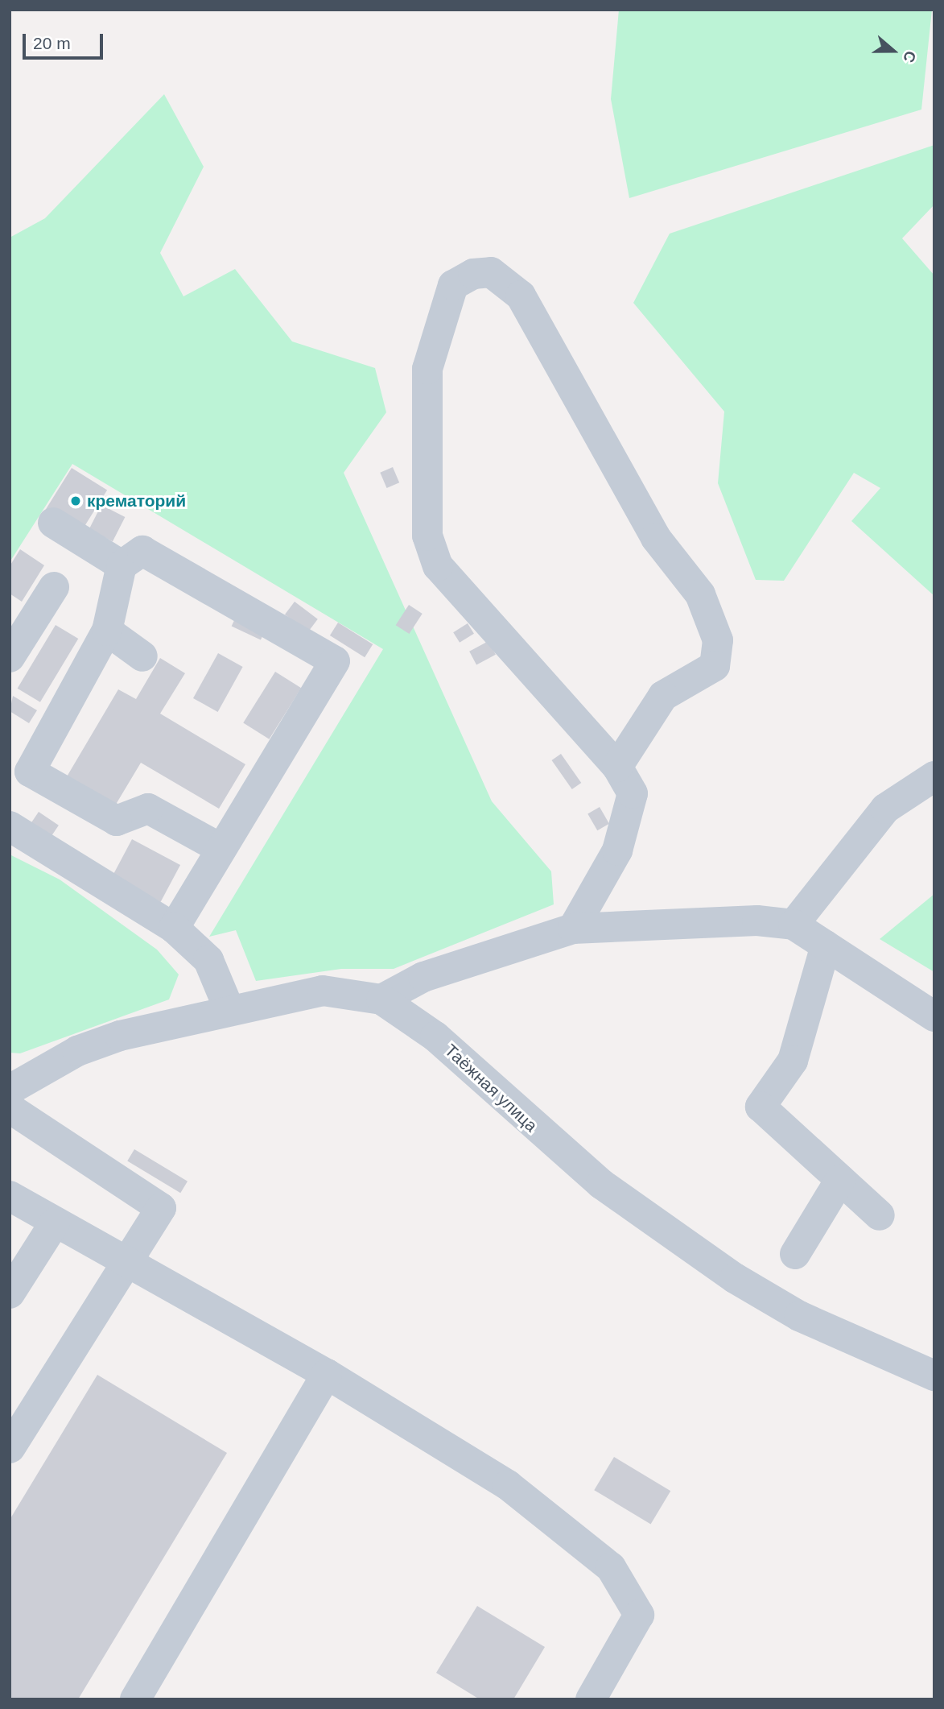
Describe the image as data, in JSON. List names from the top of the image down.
{
  "streets": {
    "street": ["Таёжная улица"]
  },
  "places": ["крематорий"],
  "scale_bar": "20 m",
  "north": "right"
}
